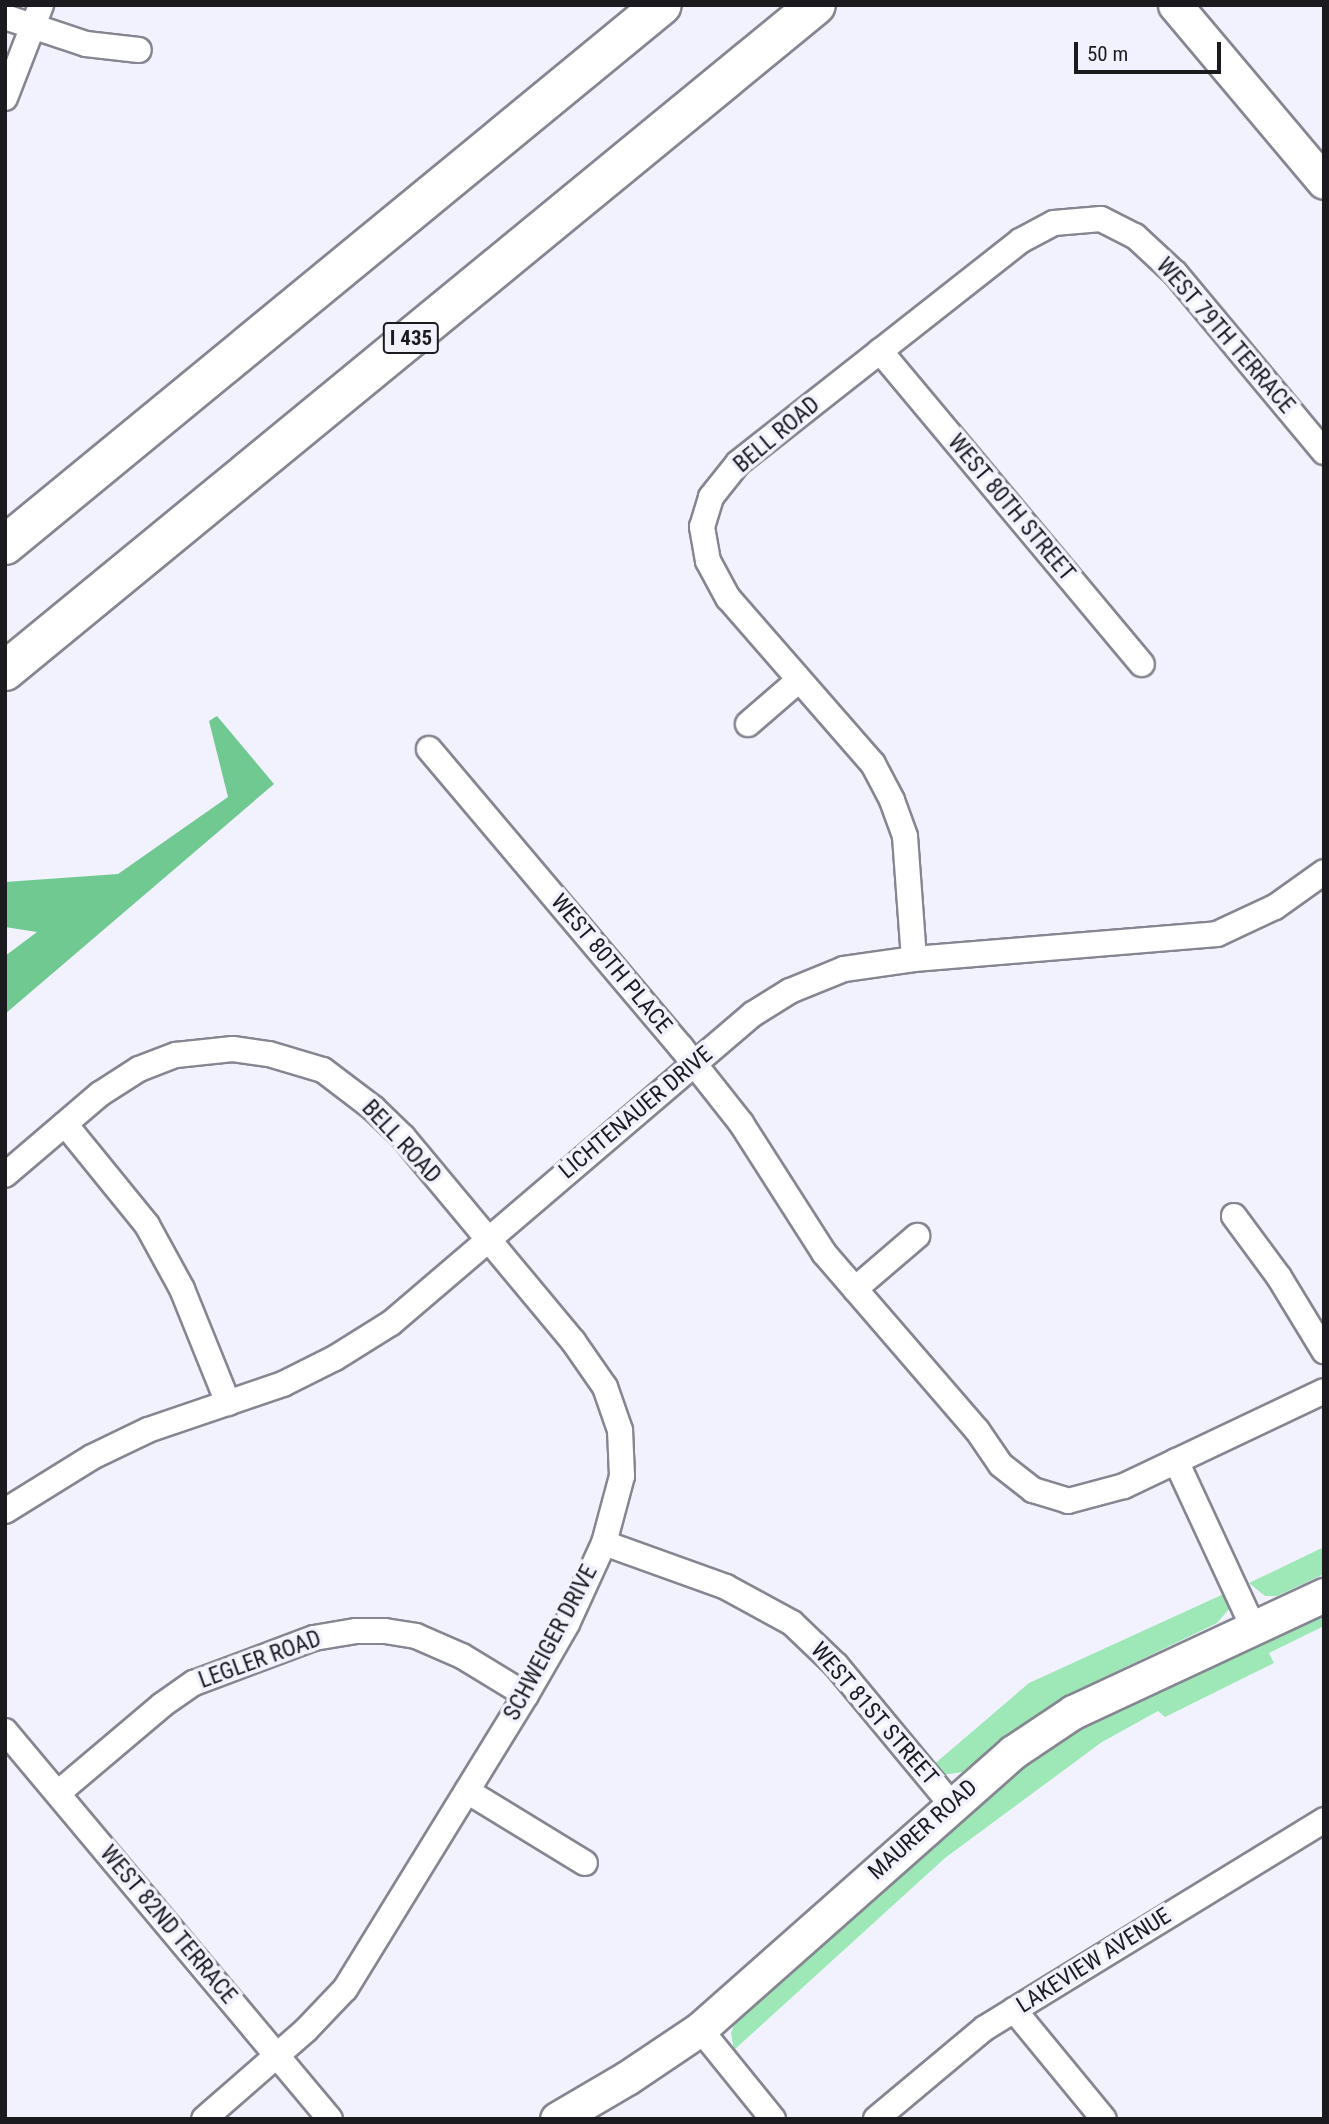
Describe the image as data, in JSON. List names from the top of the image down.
{
  "streets": {
    "highway": ["I 435"],
    "street": [
      "WEST 79TH TERRACE",
      "BELL ROAD",
      "WEST 80TH STREET",
      "WEST 80TH PLACE",
      "LICHTENAUER DRIVE",
      "SCHWEIGER DRIVE",
      "LEGLER ROAD",
      "WEST 81ST STREET",
      "MAURER ROAD",
      "WEST 82ND TERRACE",
      "LAKEVIEW AVENUE"
    ]
  },
  "crossings": [
    ["WEST 79TH TERRACE", "BELL ROAD"],
    ["BELL ROAD", "WEST 80TH STREET"],
    ["BELL ROAD", "LICHTENAUER DRIVE"],
    ["BELL ROAD", "SCHWEIGER DRIVE"],
    ["WEST 80TH PLACE", "LICHTENAUER DRIVE"],
    ["LICHTENAUER DRIVE", "SCHWEIGER DRIVE"],
    ["SCHWEIGER DRIVE", "LEGLER ROAD"],
    ["SCHWEIGER DRIVE", "WEST 81ST STREET"],
    ["SCHWEIGER DRIVE", "WEST 82ND TERRACE"],
    ["LEGLER ROAD", "WEST 82ND TERRACE"],
    ["WEST 81ST STREET", "MAURER ROAD"]
  ],
  "scale_bar": "50 m"
}
